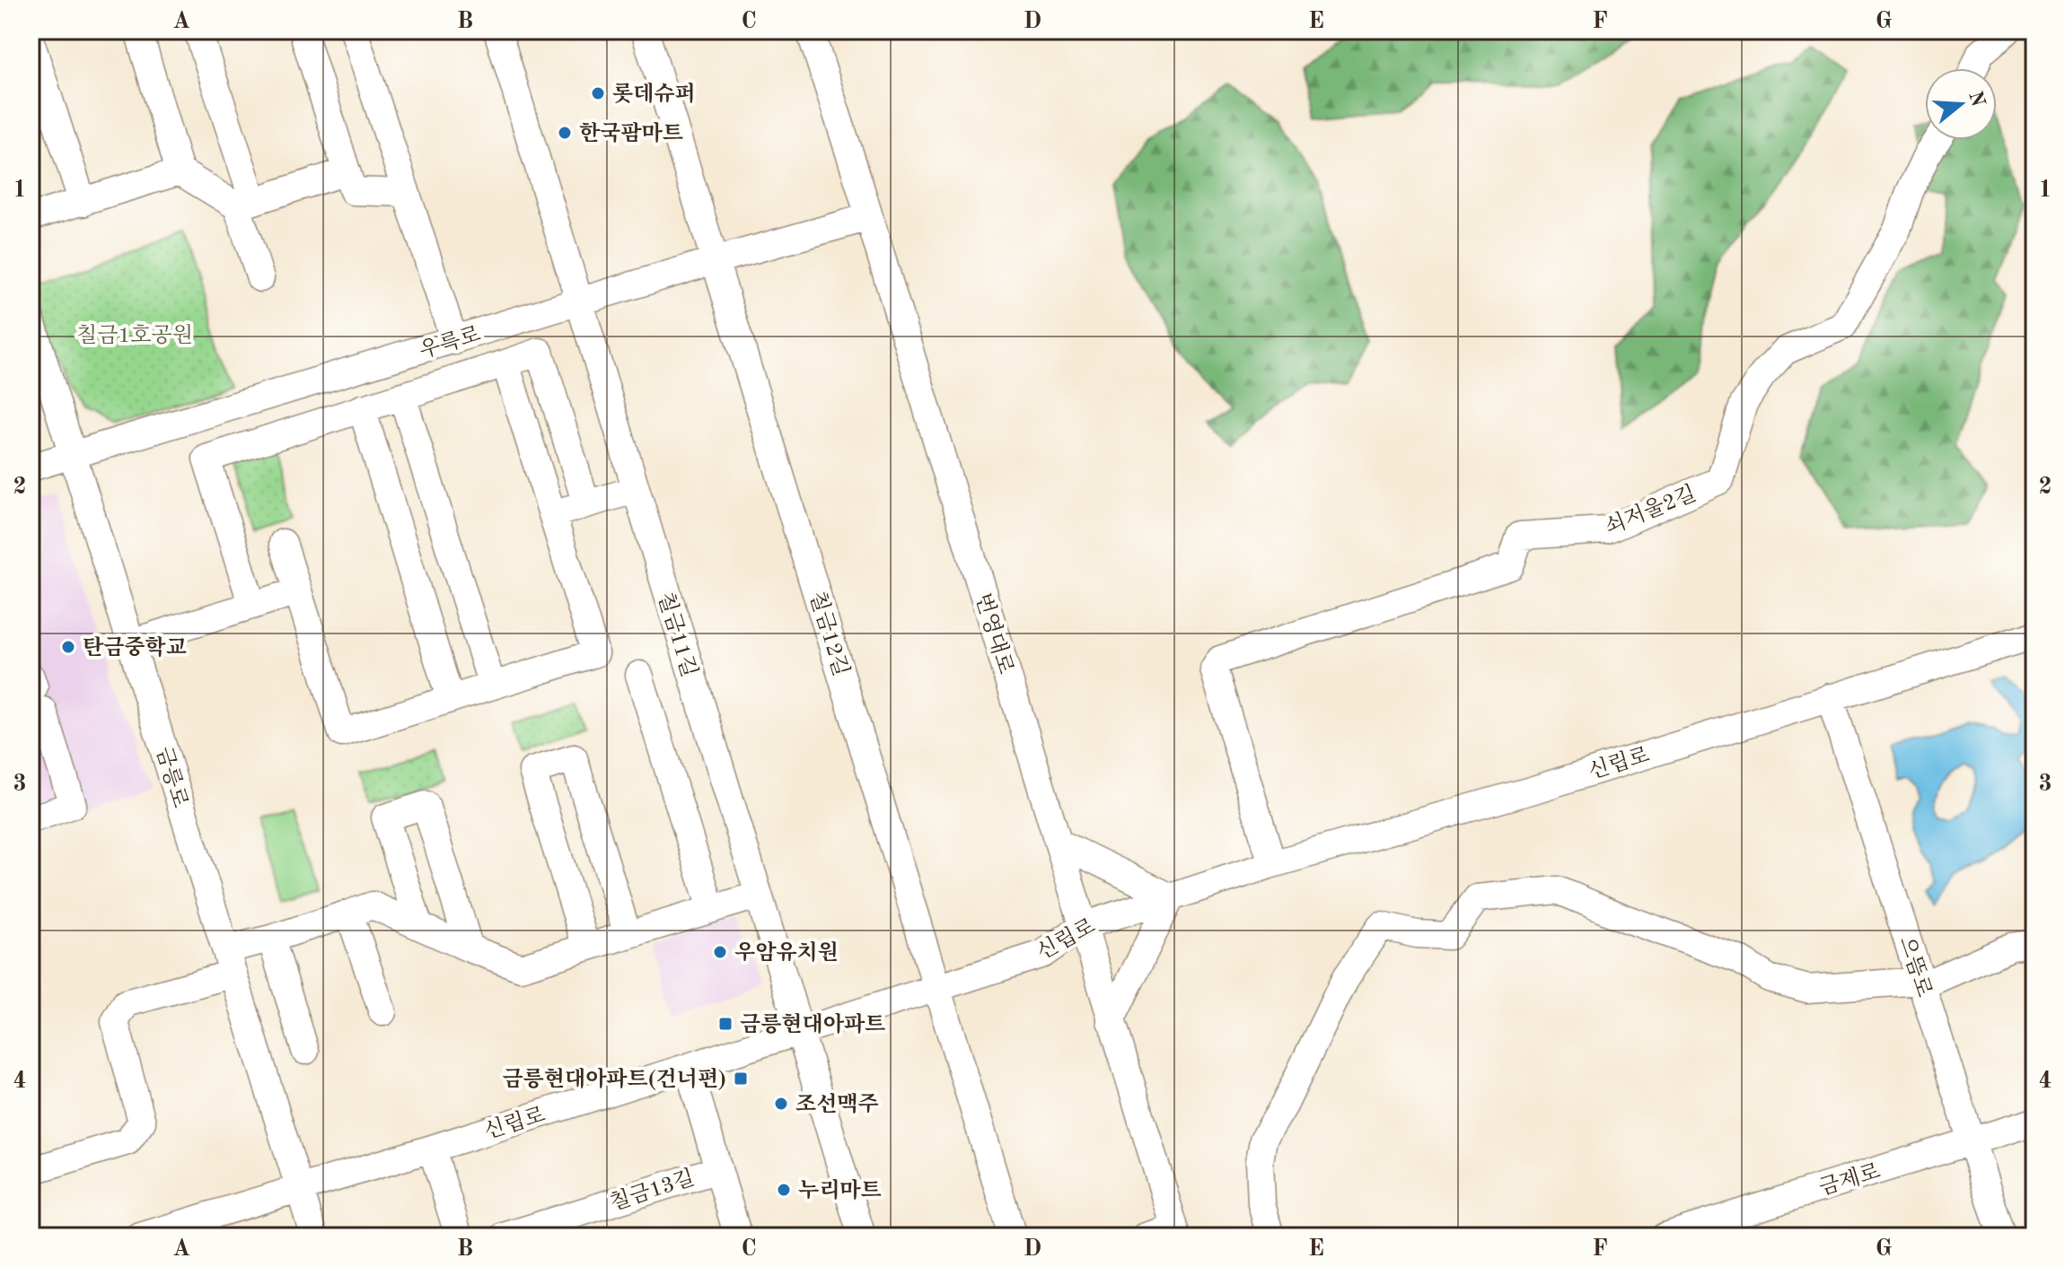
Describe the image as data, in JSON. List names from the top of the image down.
{
  "streets": {
    "street": [
      "우륵로",
      "쇠저울2길",
      "칠금12길",
      "번영대로",
      "칠금11길",
      "신립로",
      "금릉로",
      "으뜸로",
      "금제로",
      "칠금13길"
    ]
  },
  "crossings": [
    ["우륵로", "칠금12길"],
    ["우륵로", "번영대로"],
    ["우륵로", "칠금11길"],
    ["우륵로", "금릉로"],
    ["쇠저울2길", "신립로"],
    ["칠금12길", "신립로"],
    ["번영대로", "신립로"],
    ["칠금11길", "신립로"],
    ["신립로", "금릉로"],
    ["신립로", "으뜸로"],
    ["으뜸로", "금제로"]
  ],
  "parks": ["칠금1호공원"],
  "places": {
    "other": [
      "롯데슈퍼",
      "한국팜마트",
      "탄금중학교",
      "우암유치원",
      "조선맥주",
      "누리마트"
    ],
    "transit": ["금릉현대아파트", "금릉현대아파트(건너편)"]
  },
  "north": "right",
  "grid": {
    "columns": [
      "A",
      "B",
      "C",
      "D",
      "E",
      "F",
      "G"
    ],
    "rows": [
      "1",
      "2",
      "3",
      "4"
    ]
  }
}
